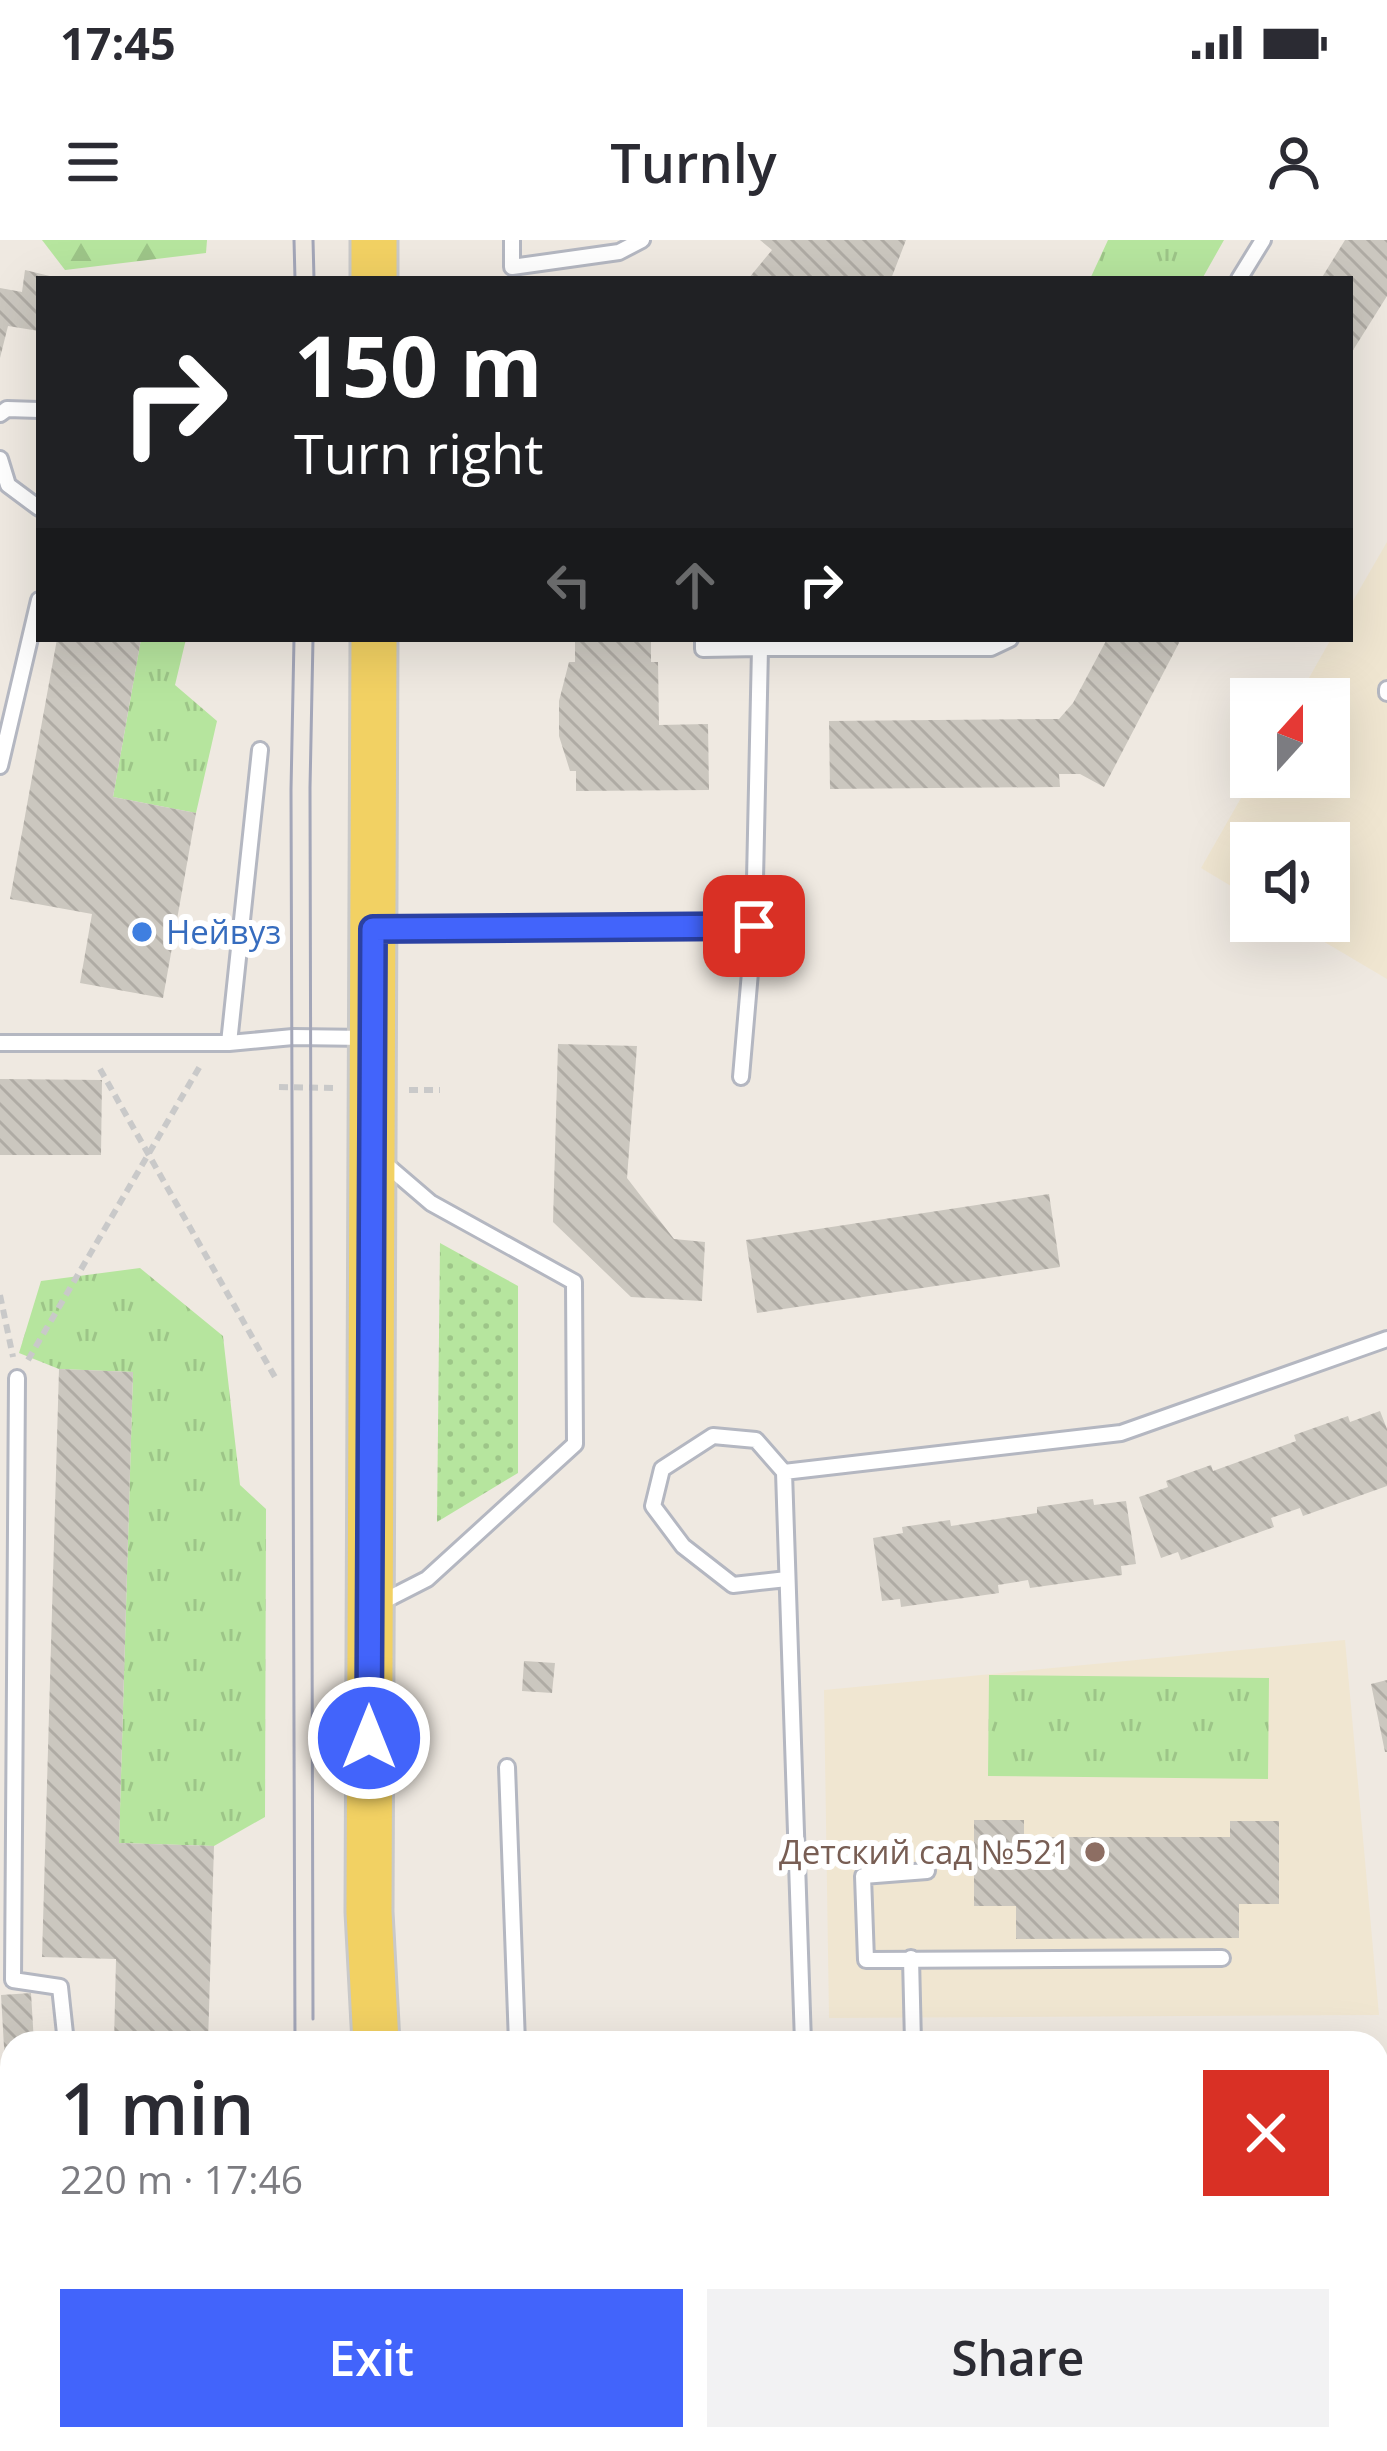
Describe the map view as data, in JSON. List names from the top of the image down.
{
  "places": ["Нейвуз", "Детский сад №521"],
  "north": "top",
  "page": {
    "status": "17:45",
    "header": "Turnly",
    "turn": ["150 m", "Turn right"],
    "heading": ["1 min", "220 m · 17:46"],
    "buttons": ["Exit", "Share"]
  }
}
